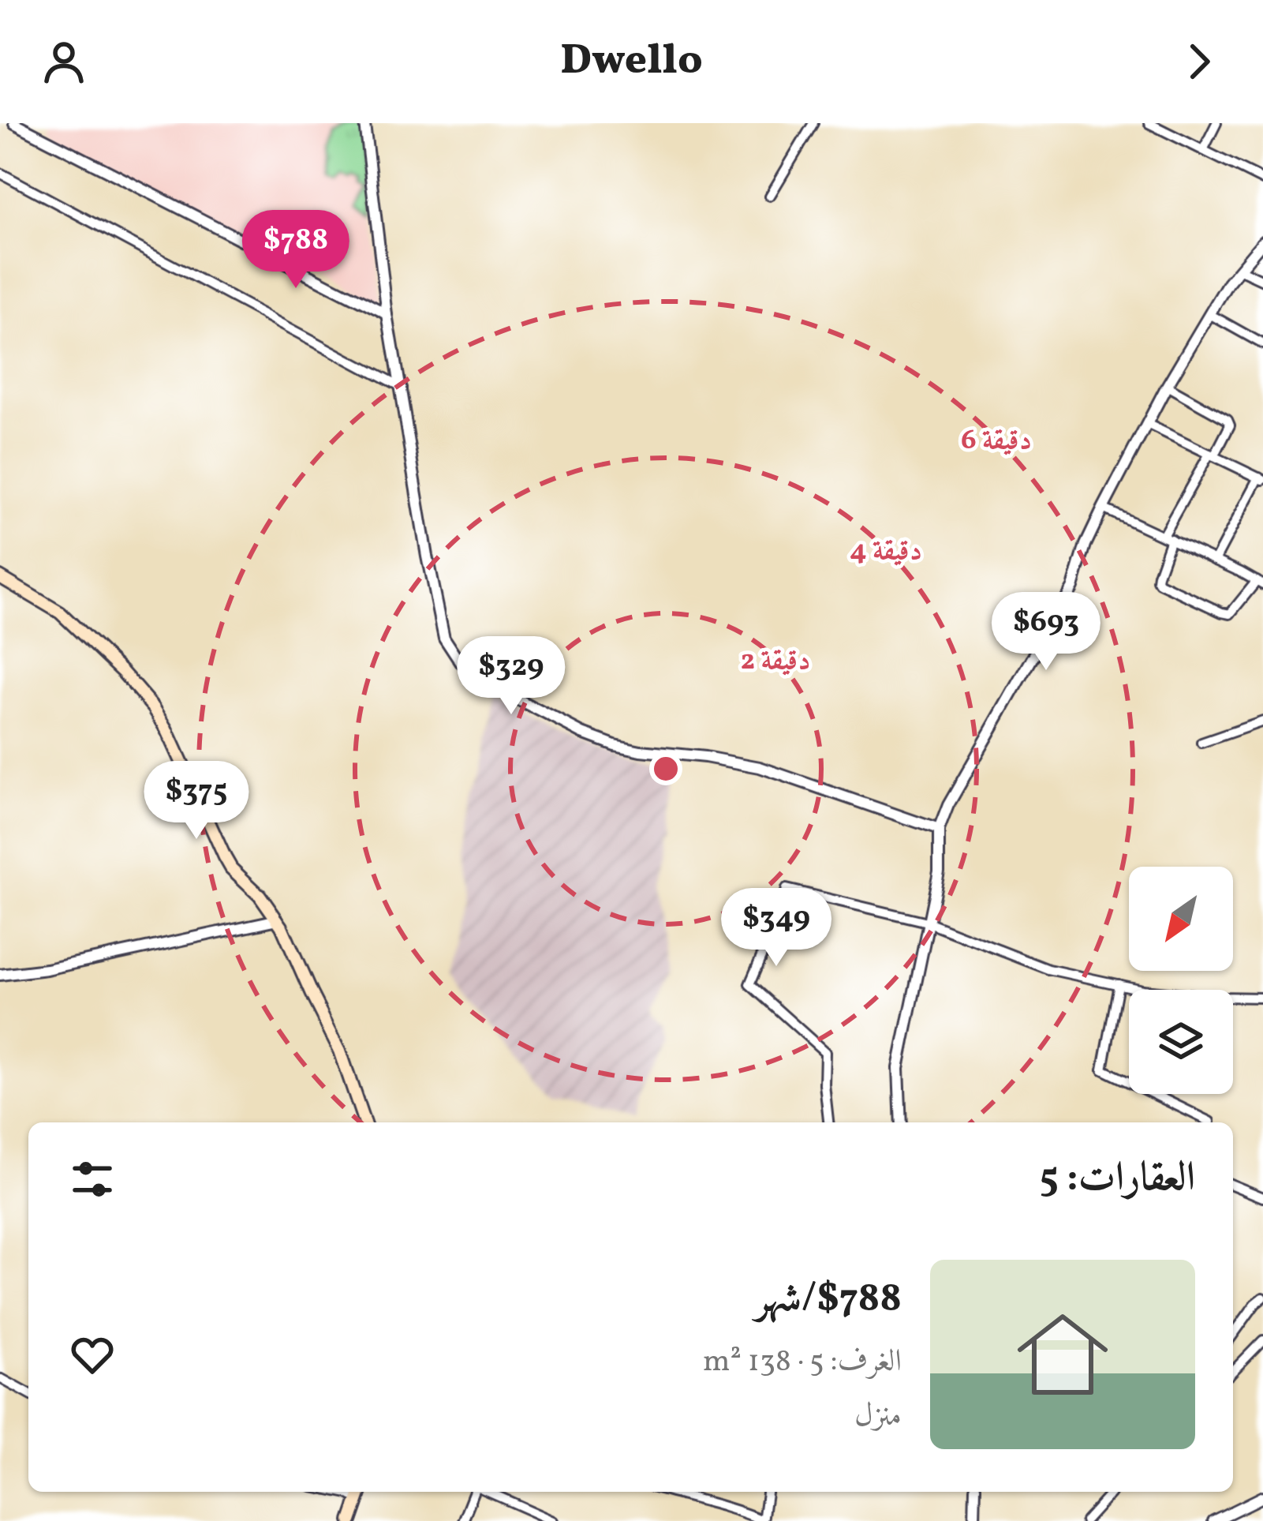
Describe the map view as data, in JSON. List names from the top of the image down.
{
  "north": "bottom left",
  "page": {
    "header": "Dwello",
    "price": [
      "$788",
      "$693",
      "$329",
      "$375",
      "$349"
    ],
    "heading": "العقارات: 5",
    "list": [
      {
        "name": "$788/شهر",
        "note": "الغرف: 5 · 138 m² · منزل"
      }
    ]
  },
  "rings": ["6 دقيقة", "4 دقيقة", "2 دقيقة"]
}
